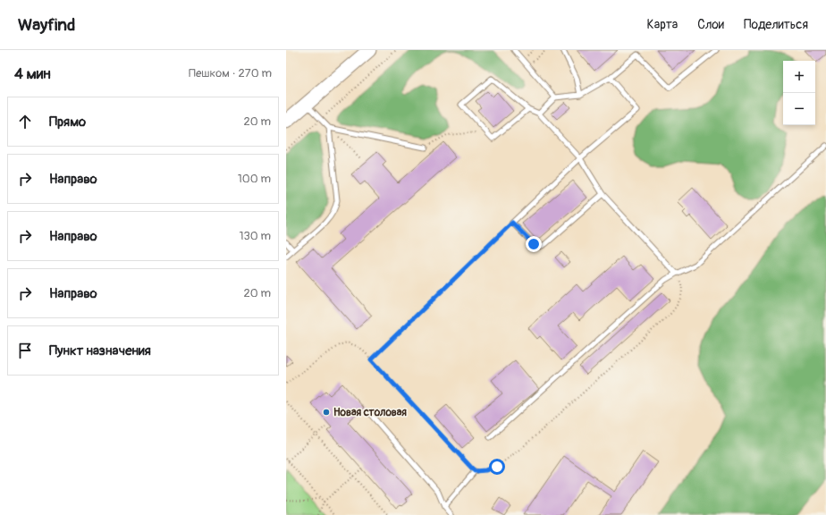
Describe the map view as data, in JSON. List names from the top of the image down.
{
  "places": ["Новая столовая"],
  "page": {
    "header": "Wayfind",
    "nav": ["Карта", "Слои", "Поделиться"],
    "heading": ["4 мин", "Пешком · 270 m"],
    "map_buttons": ["+", "−"],
    "list": [
      ["Прямо", "20 m"],
      ["Направо", "100 m"],
      ["Направо", "130 m"],
      ["Направо", "20 m"],
      "Пункт назначения"
    ]
  }
}
